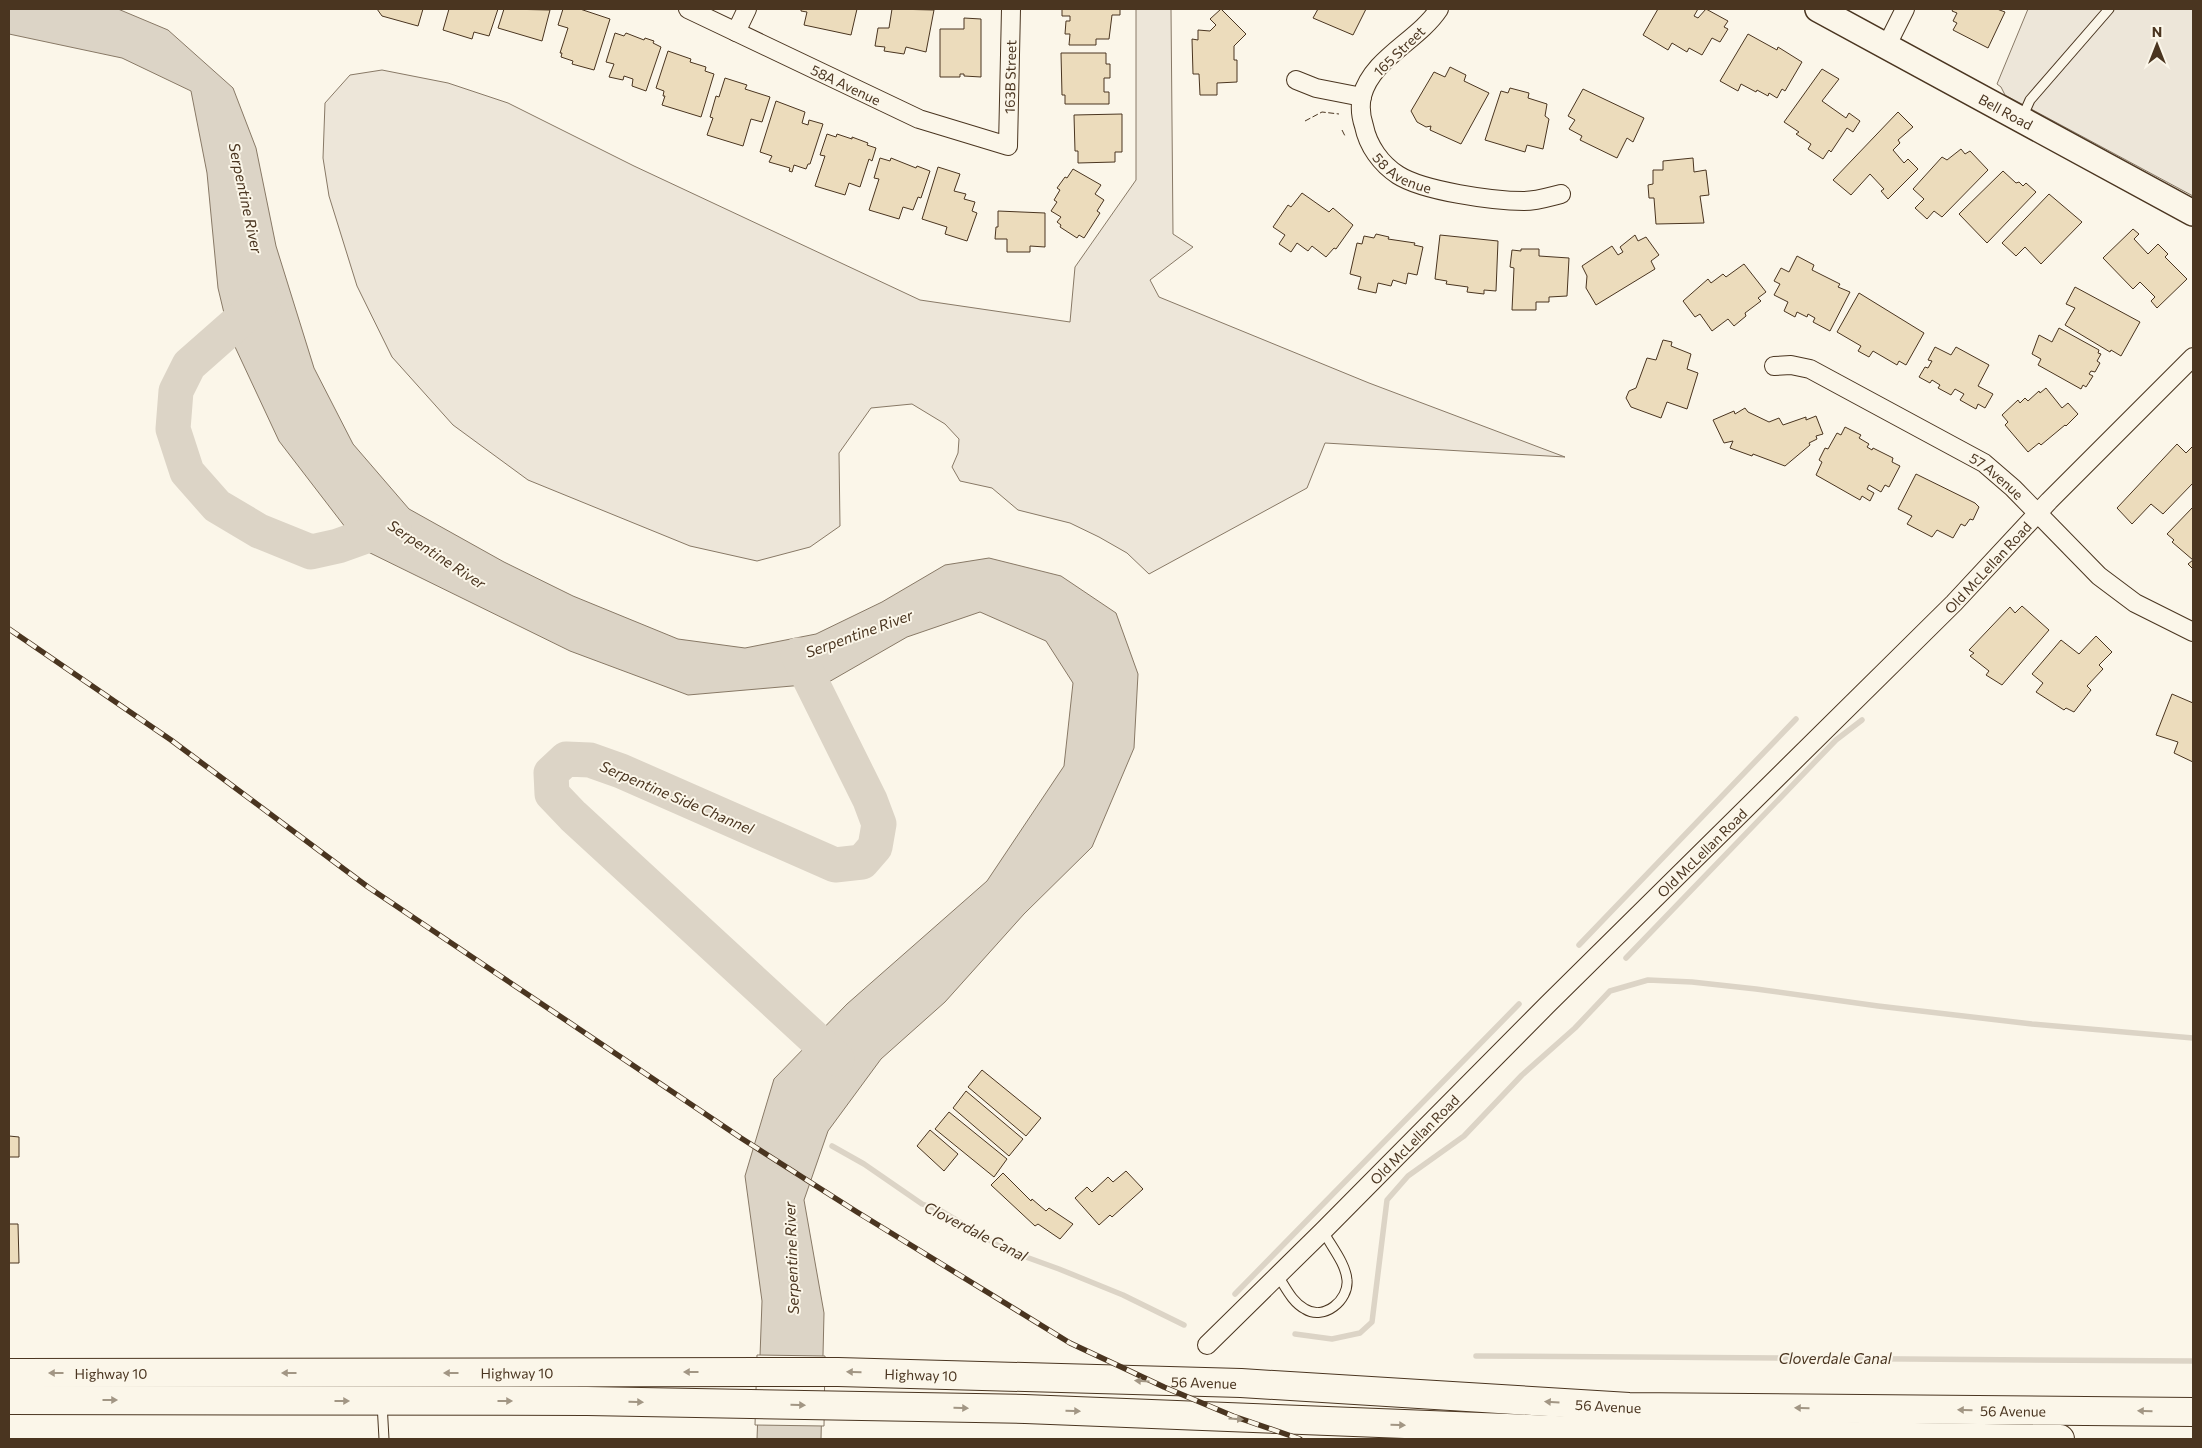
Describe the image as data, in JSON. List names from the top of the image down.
{
  "streets": {
    "highway": ["Highway 10", "56 Avenue"],
    "street": [
      "165 Street",
      "163B Street",
      "58A Avenue",
      "Bell Road",
      "58 Avenue",
      "57 Avenue",
      "Old McLellan Road"
    ]
  },
  "crossings": [
    ["165 Street", "58 Avenue"],
    ["163B Street", "58A Avenue"],
    ["57 Avenue", "Old McLellan Road"],
    ["Highway 10", "56 Avenue"]
  ],
  "water": ["Serpentine River", "Serpentine Side Channel", "Cloverdale Canal"],
  "north": "top"
}
